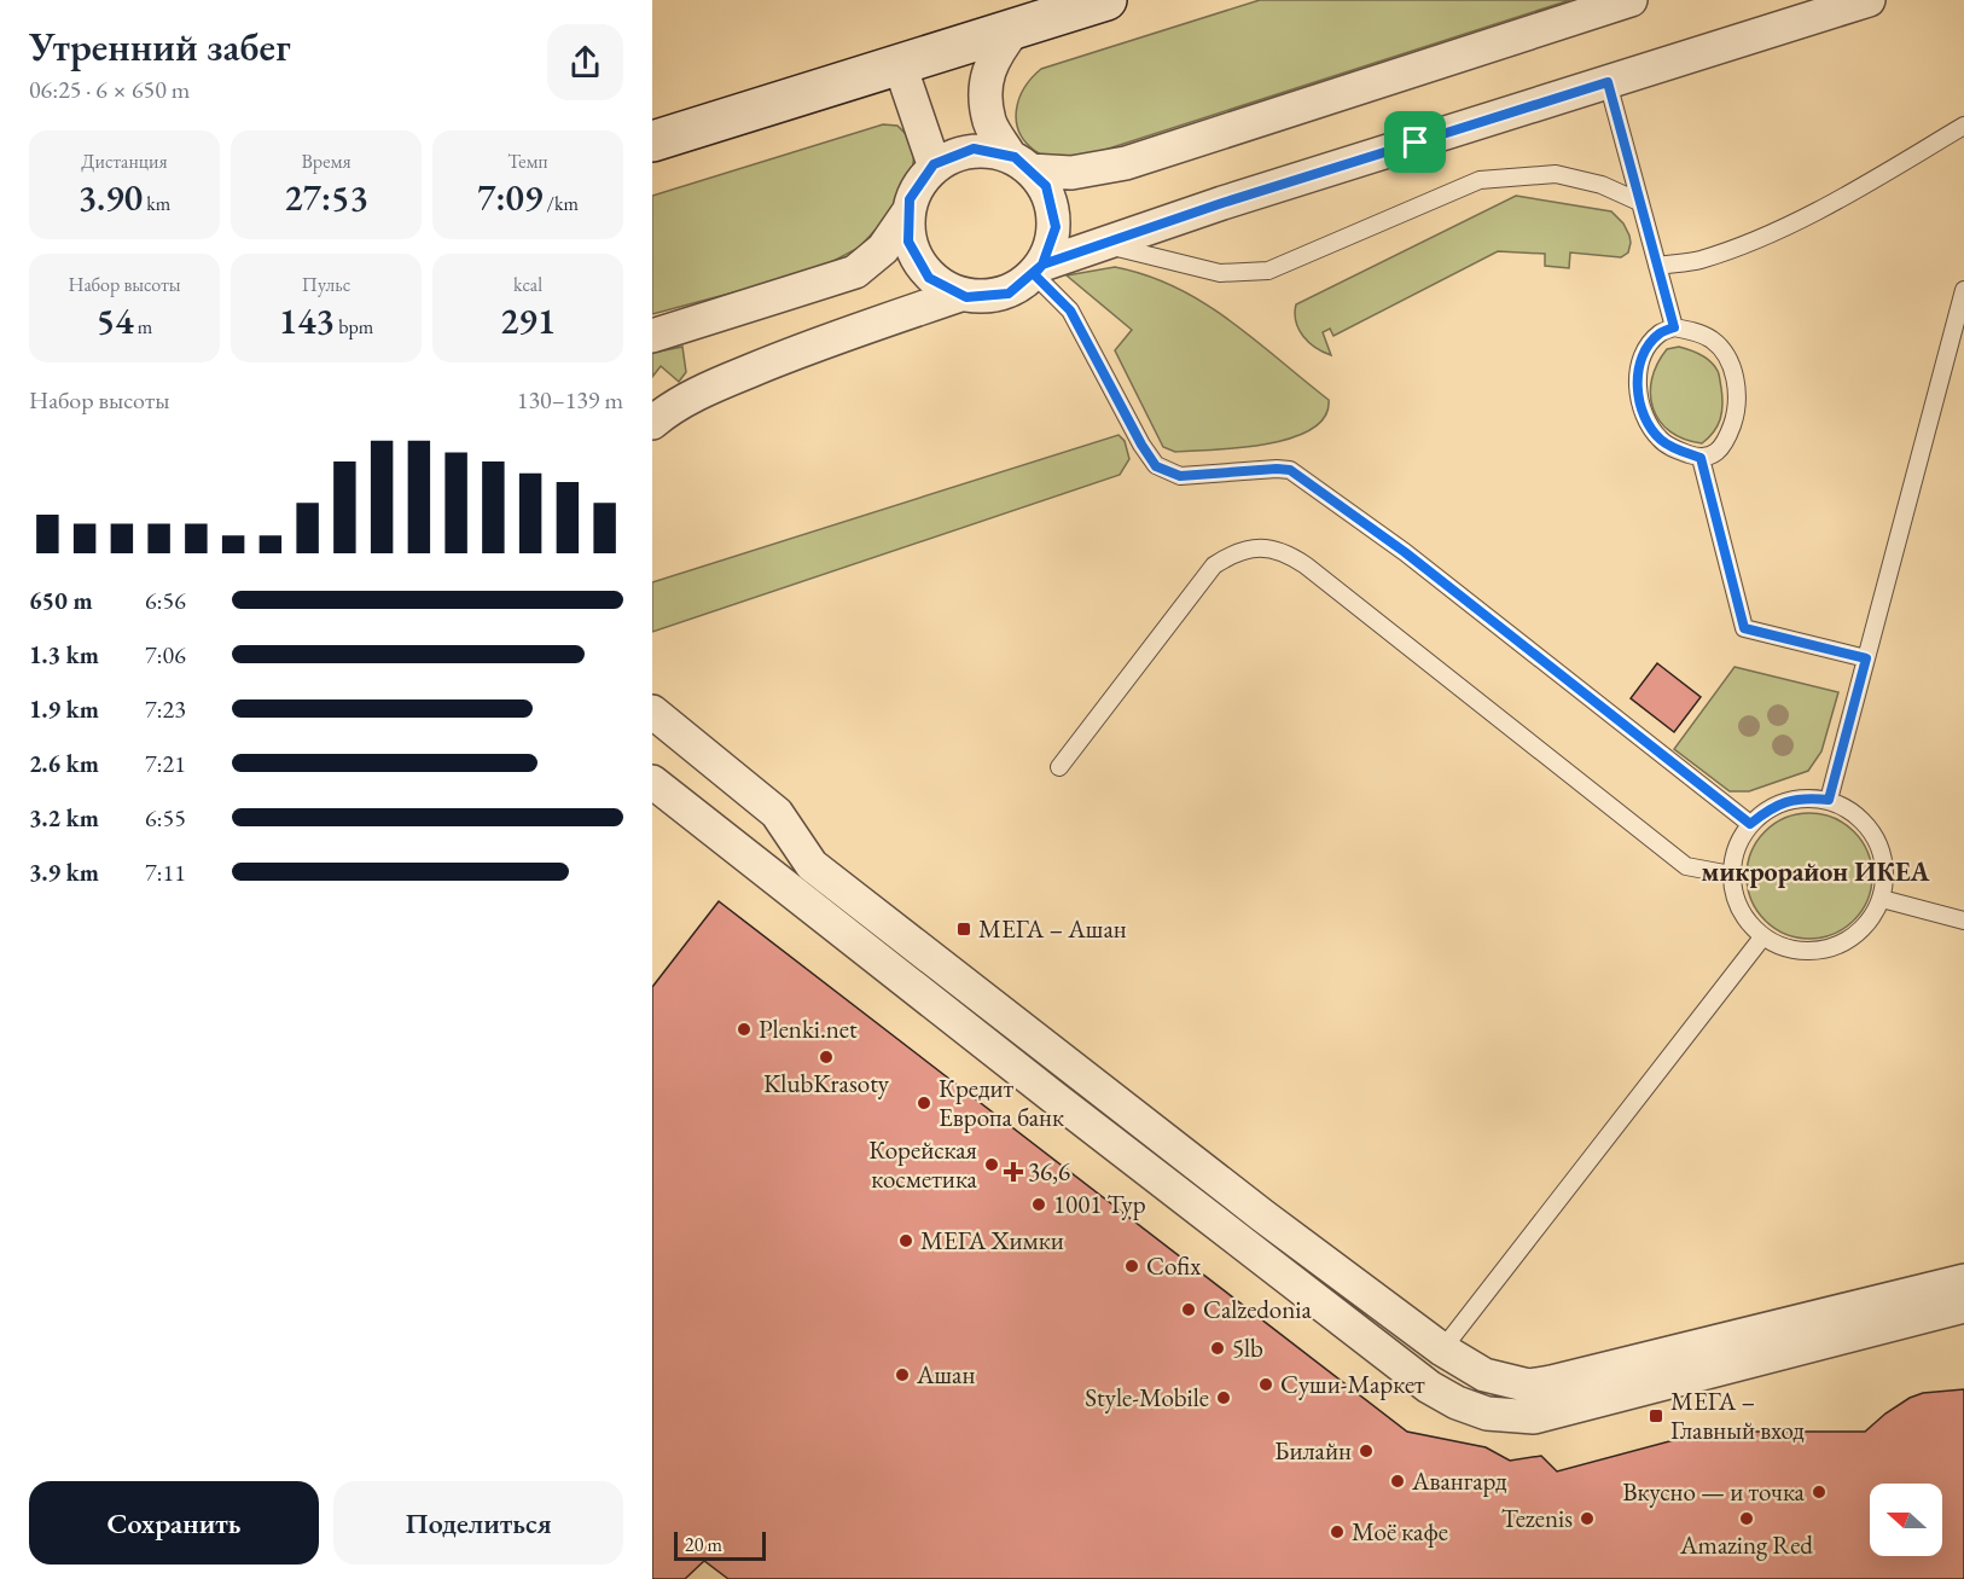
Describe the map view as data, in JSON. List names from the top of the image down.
{
  "districts": ["микрорайон ИКЕА"],
  "places": {
    "transit": ["МЕГА – Ашан", "МЕГА – Главный вход"],
    "other": [
      "Plenki.net",
      "KlubKrasoty",
      "Кредит Европа банк",
      "Корейская косметика",
      "1001 Тур",
      "МЕГА Химки",
      "Cofix",
      "Calzedonia",
      "5lb",
      "Ашан",
      "Суши-Маркет",
      "Style-Mobile",
      "Билайн",
      "Авангард",
      "Вкусно — и точка",
      "Tezenis",
      "Amazing Red",
      "Моё кафе"
    ],
    "health": ["36,6"]
  },
  "scale_bar": "20 m",
  "north": "left",
  "page": {
    "heading": ["Утренний забег", "06:25 · 6 × 650 m"],
    "stats": [
      ["Дистанция", "3.90 km"],
      ["Время", "27:53"],
      ["Темп", "7:09 /km"],
      ["Набор высоты", "54 m"],
      ["Пульс", "143 bpm"],
      ["kcal", "291"]
    ],
    "chart": ["Набор высоты", "130–139 m"],
    "list": [
      {
        "name": "650 m",
        "note": "6:56"
      },
      {
        "name": "1.3 km",
        "note": "7:06"
      },
      {
        "name": "1.9 km",
        "note": "7:23"
      },
      {
        "name": "2.6 km",
        "note": "7:21"
      },
      {
        "name": "3.2 km",
        "note": "6:55"
      },
      {
        "name": "3.9 km",
        "note": "7:11"
      }
    ],
    "buttons": ["Сохранить", "Поделиться"],
    "scale": "20 m"
  }
}
